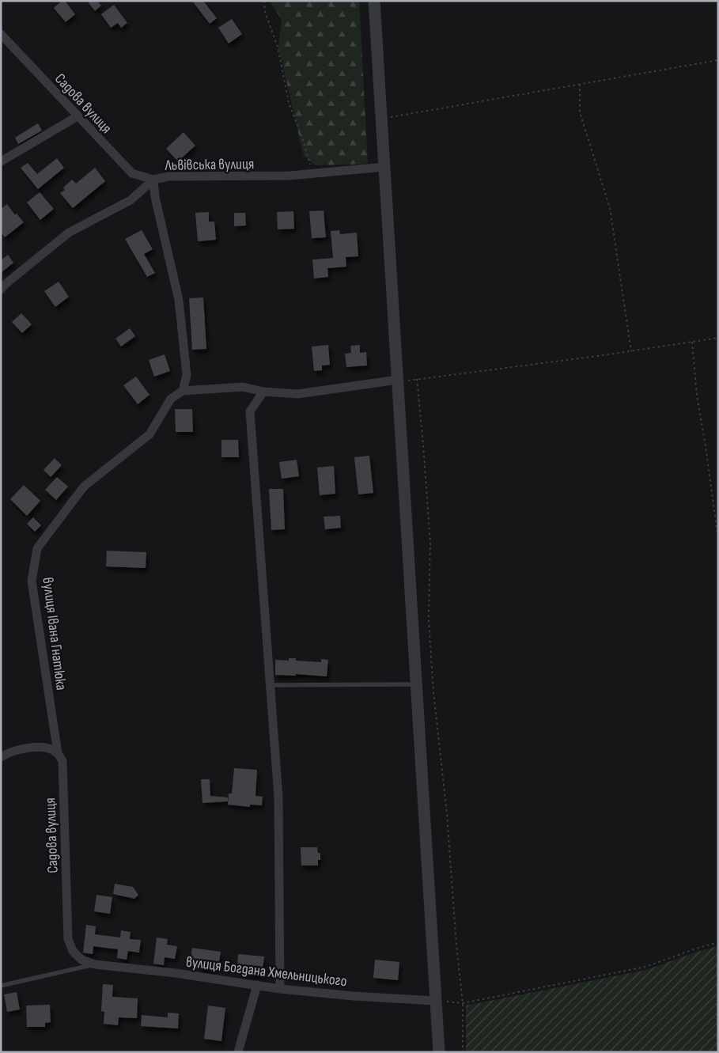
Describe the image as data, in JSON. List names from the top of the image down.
{
  "streets": {
    "street": [
      "Садова вулиця",
      "Львівська вулиця",
      "вулиця Івана Гнатюка",
      "вулиця Богдана Хмельницького"
    ]
  },
  "crossings": [
    ["Садова вулиця", "Львівська вулиця"],
    ["Садова вулиця", "вулиця Івана Гнатюка"],
    ["Садова вулиця", "вулиця Богдана Хмельницького"]
  ]
}
